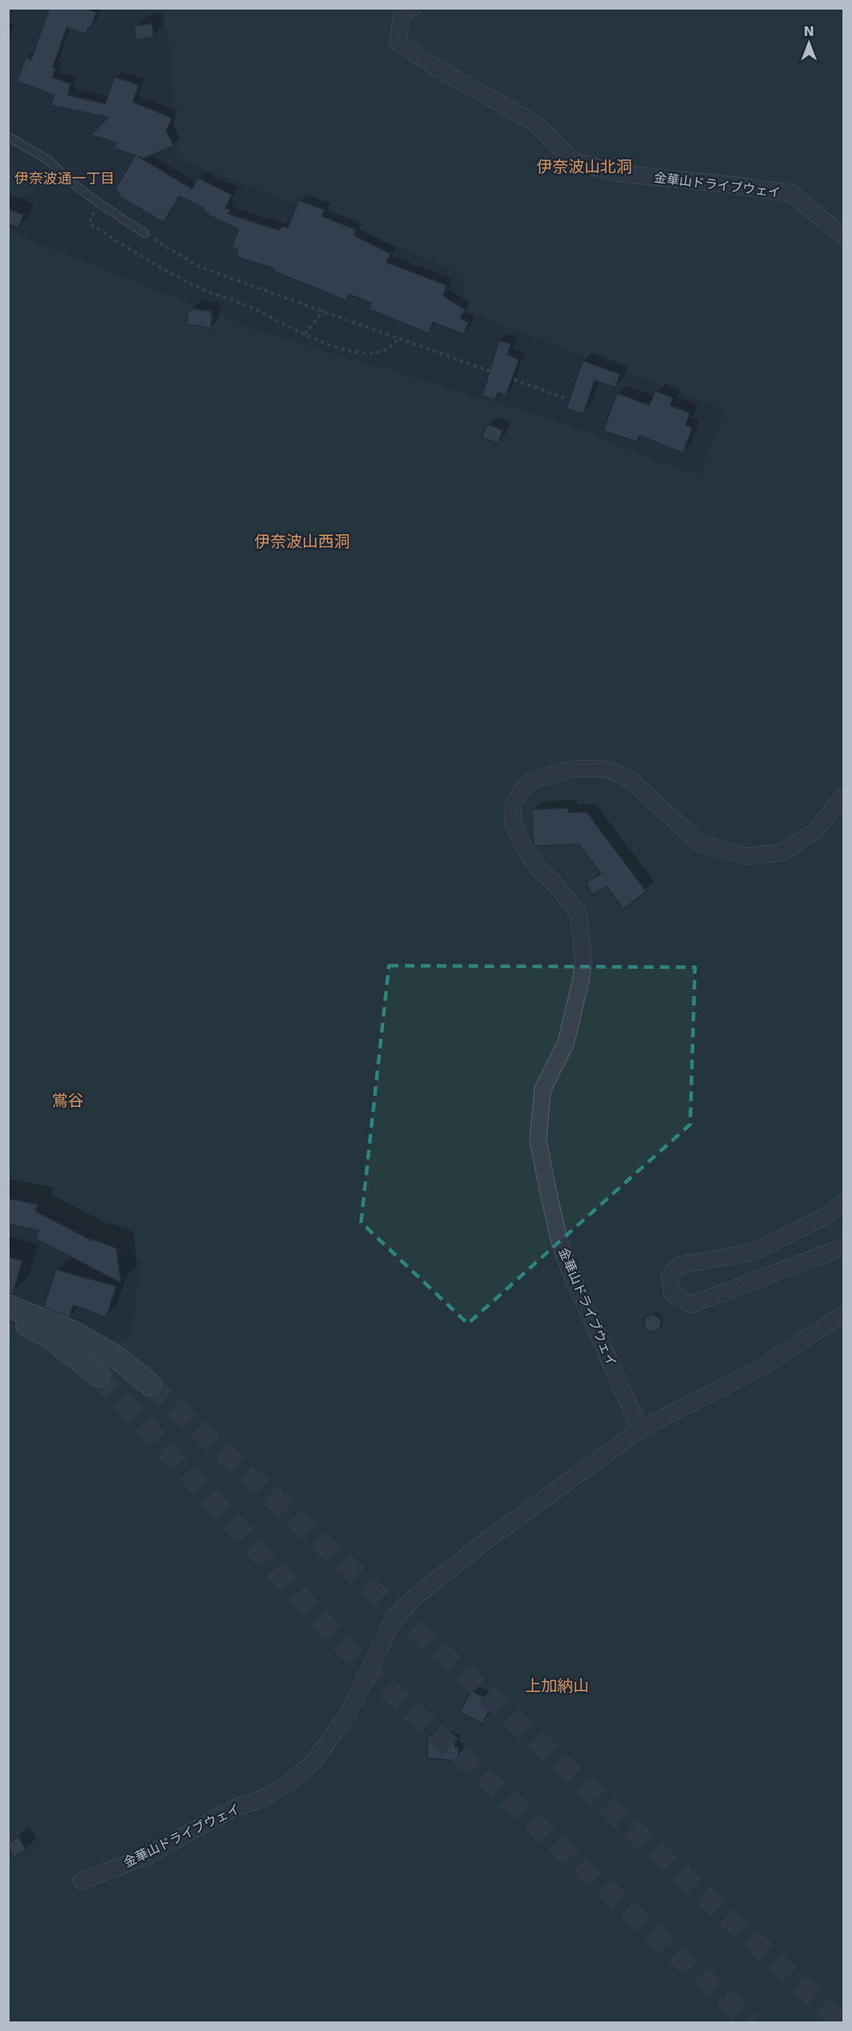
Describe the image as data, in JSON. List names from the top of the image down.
{
  "streets": {
    "street": ["金華山ドライブウェイ"]
  },
  "districts": [
    "伊奈波山北洞",
    "伊奈波通一丁目",
    "伊奈波山西洞",
    "鴬谷",
    "上加納山"
  ],
  "north": "top"
}
